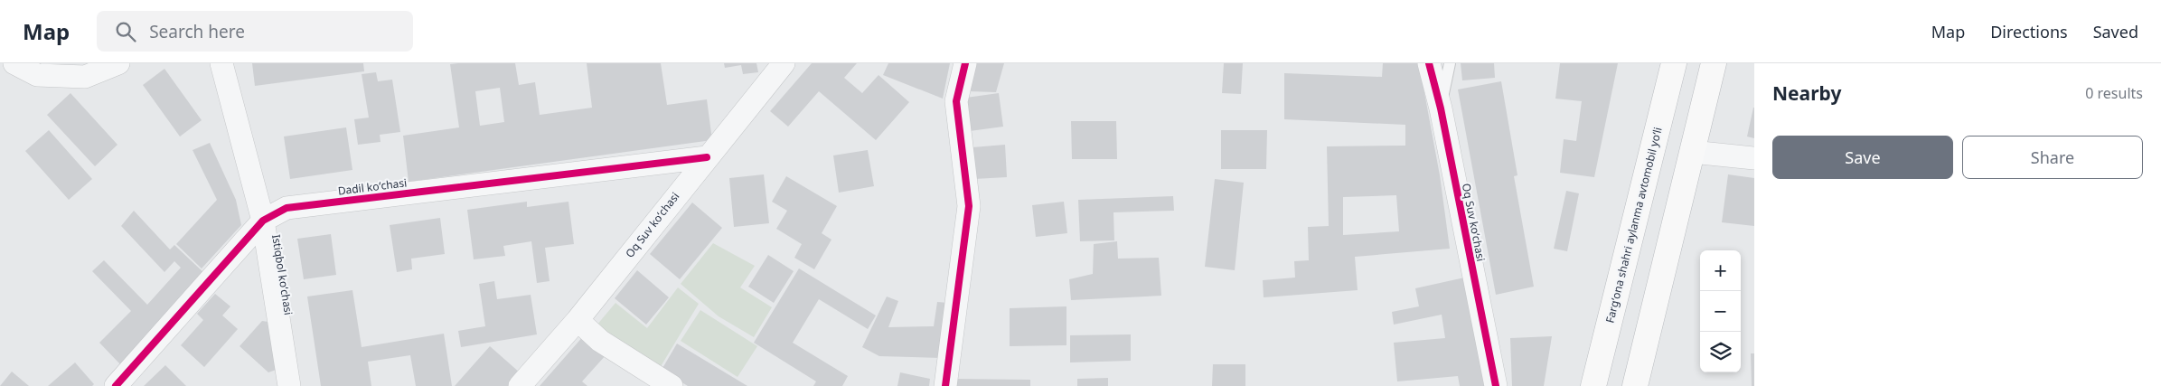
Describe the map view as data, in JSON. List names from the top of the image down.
{
  "streets": {
    "highway": ["Fargʻona shahri aylanma avtomobil yoʻli"],
    "street": ["Dadil koʻchasi", "Oq Suv koʻchasi", "Istiqbol koʻchasi"]
  },
  "crossings": [
    ["Dadil koʻchasi", "Oq Suv koʻchasi"],
    ["Dadil koʻchasi", "Istiqbol koʻchasi"]
  ],
  "page": {
    "header": "Map",
    "search": "Search here",
    "nav": ["Map", "Directions", "Saved"],
    "heading": ["Nearby", "0 results"],
    "buttons": ["Save", "Share"],
    "map_buttons": ["+", "−"]
  }
}
